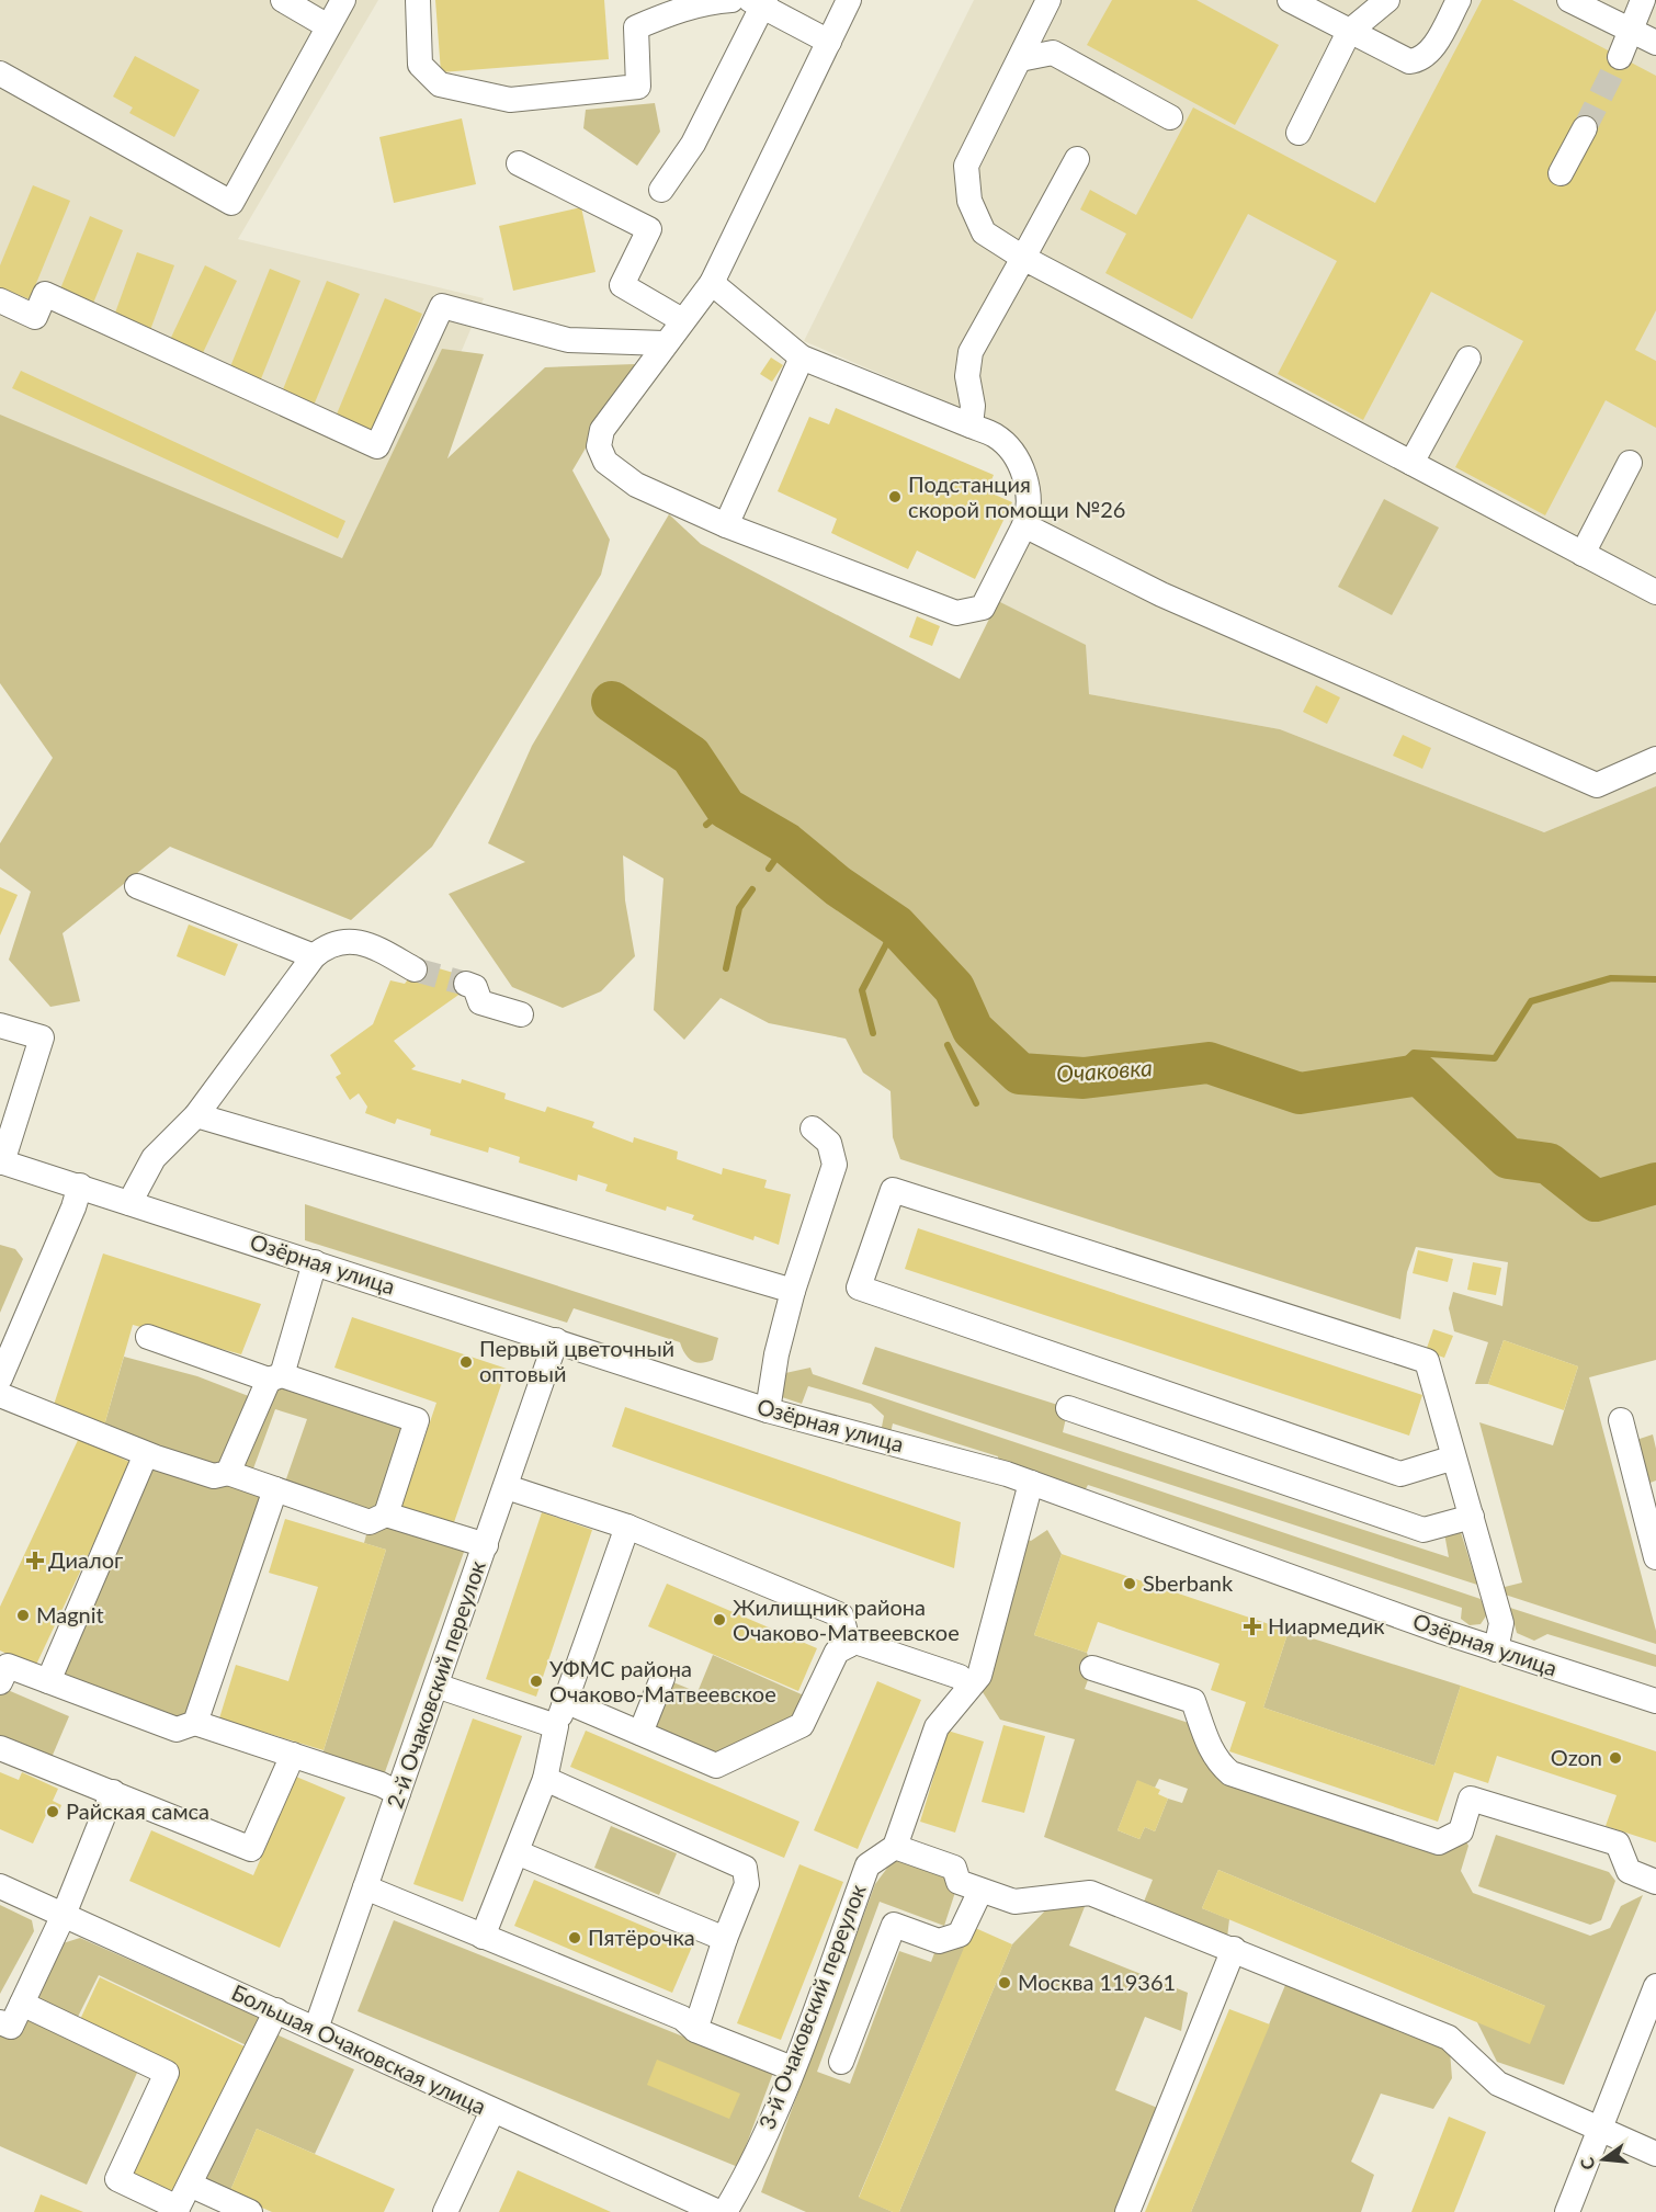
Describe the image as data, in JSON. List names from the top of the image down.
{
  "streets": {
    "street": [
      "Озёрная улица",
      "2-й Очаковский переулок",
      "3-й Очаковский переулок",
      "Большая Очаковская улица"
    ]
  },
  "crossings": [
    ["Озёрная улица", "2-й Очаковский переулок"],
    ["2-й Очаковский переулок", "Большая Очаковская улица"]
  ],
  "water": ["Очаковка"],
  "places": {
    "other": [
      "Подстанция скорой помощи №26",
      "Первый цветочный оптовый",
      "Sberbank",
      "Magnit",
      "Жилищник района Очаково-Матвеевское",
      "УФМС района Очаково-Матвеевское",
      "Ozon",
      "Райская самса",
      "Пятёрочка",
      "Москва 119361"
    ],
    "health": ["Диалог", "Ниармедик"]
  },
  "north": "left"
}
